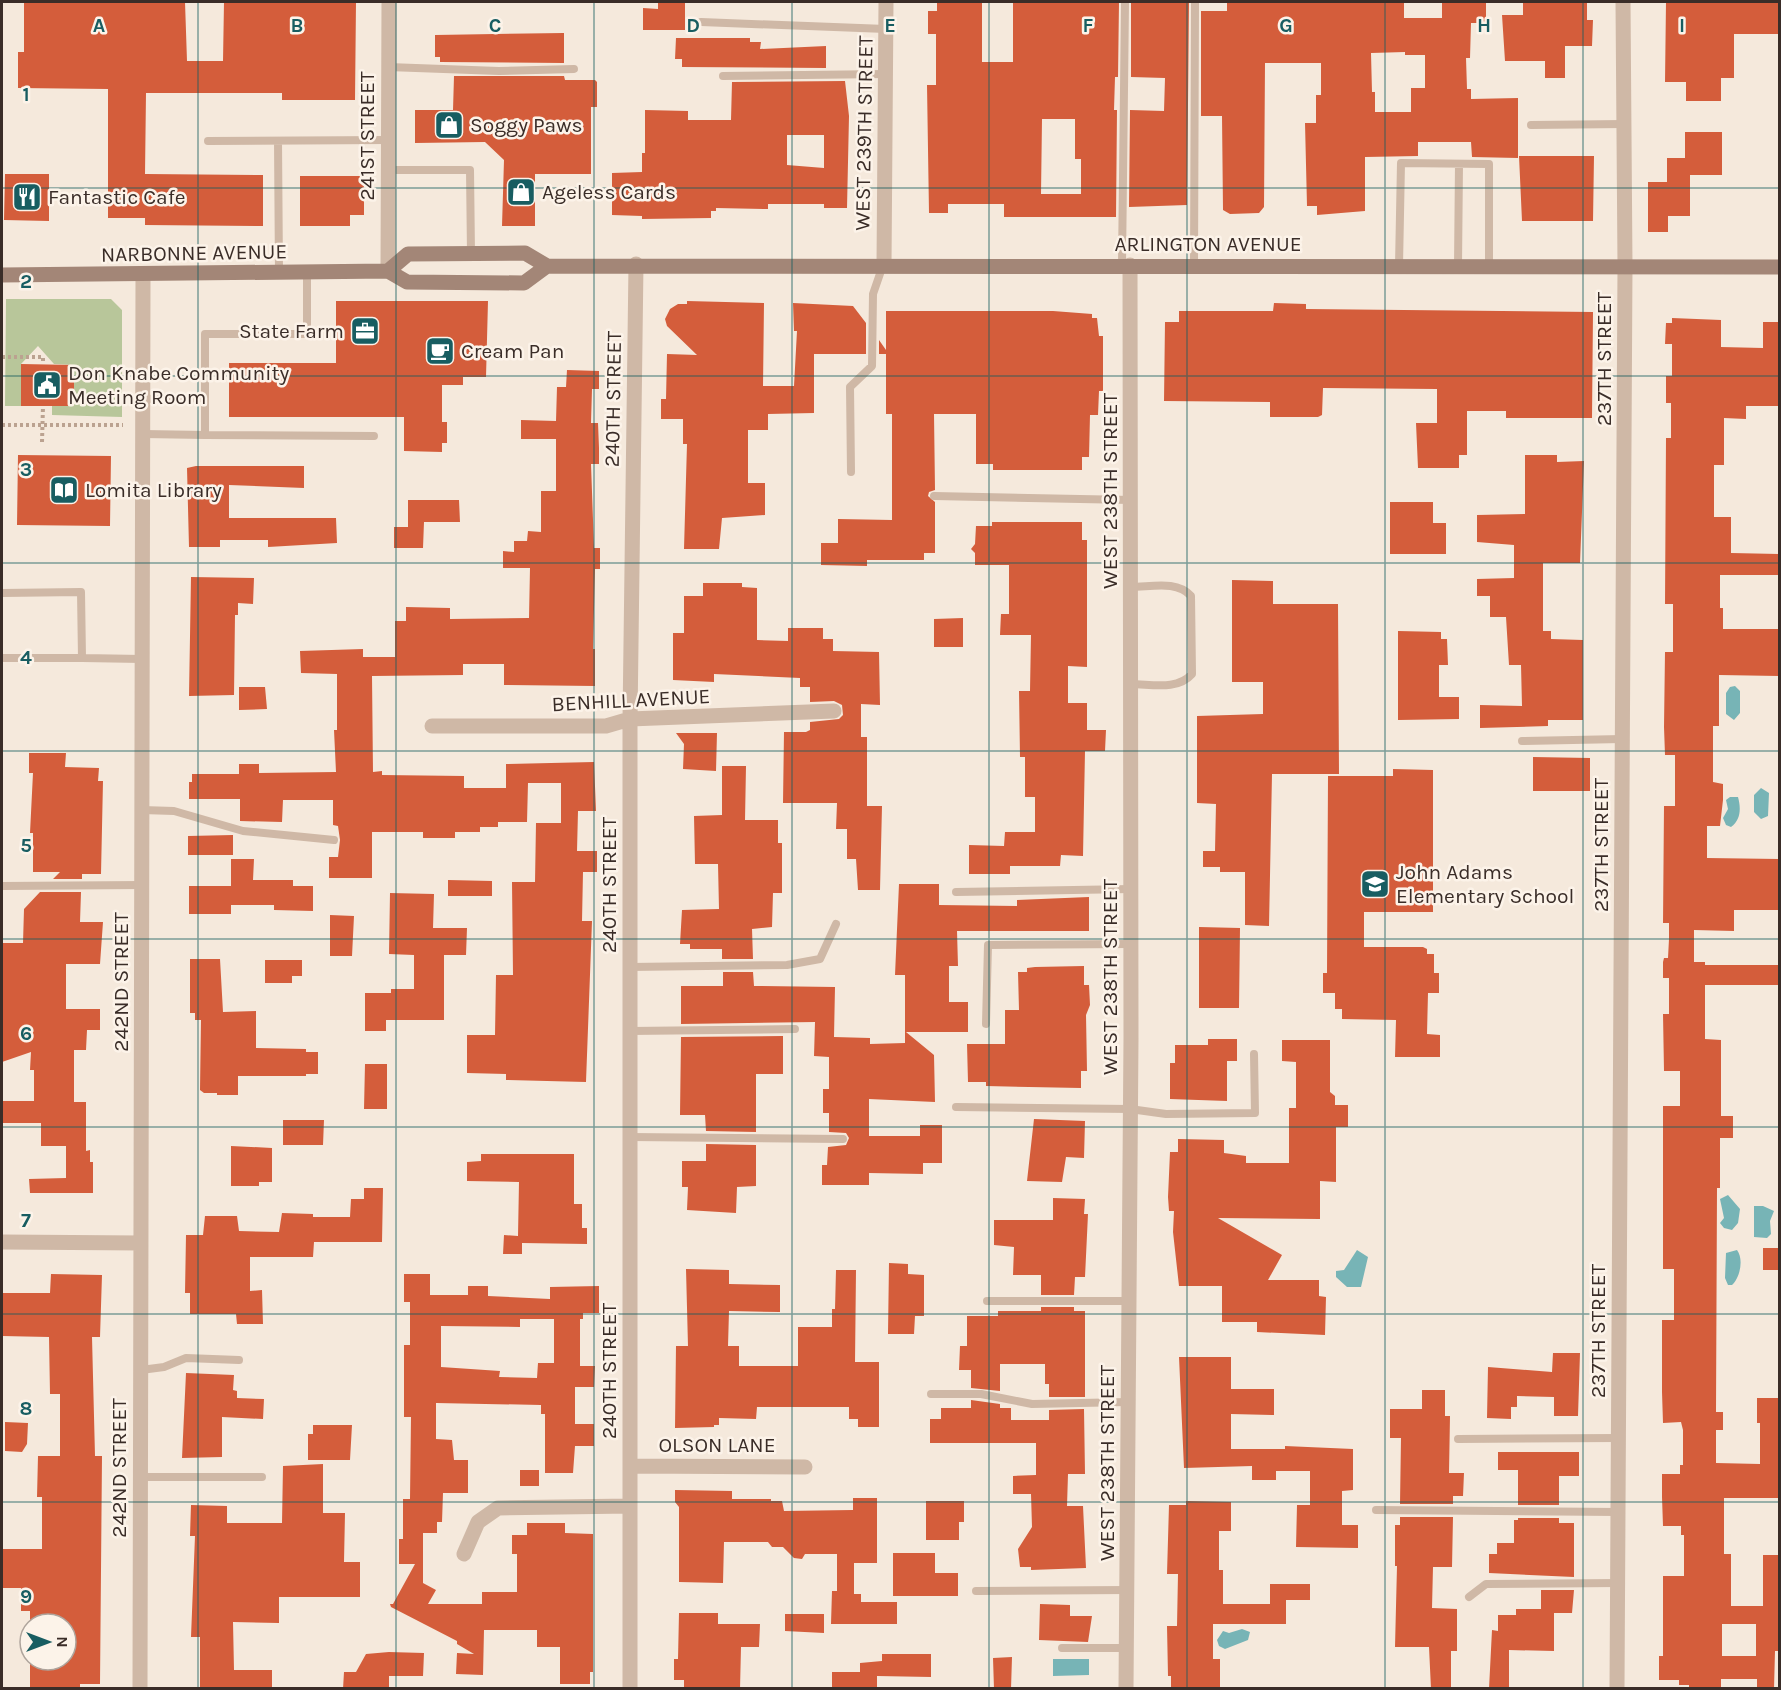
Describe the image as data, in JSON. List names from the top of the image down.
{
  "streets": {
    "main road": ["ARLINGTON AVENUE", "NARBONNE AVENUE"],
    "street": [
      "WEST 239TH STREET",
      "241ST STREET",
      "237TH STREET",
      "240TH STREET",
      "WEST 238TH STREET",
      "BENHILL AVENUE",
      "242ND STREET",
      "OLSON LANE"
    ]
  },
  "crossings": [
    ["WEST 239TH STREET", "ARLINGTON AVENUE"],
    ["241ST STREET", "NARBONNE AVENUE"],
    ["ARLINGTON AVENUE", "237TH STREET"],
    ["ARLINGTON AVENUE", "240TH STREET"],
    ["ARLINGTON AVENUE", "WEST 238TH STREET"],
    ["NARBONNE AVENUE", "242ND STREET"],
    ["240TH STREET", "BENHILL AVENUE"],
    ["240TH STREET", "OLSON LANE"]
  ],
  "places": {
    "shop": ["Soggy Paws", "Ageless Cards"],
    "restaurant": ["Fantastic Cafe"],
    "office": ["State Farm"],
    "cafe": ["Cream Pan"],
    "public building": ["Don Knabe Community Meeting Room"],
    "library": ["Lomita Library"],
    "school or university": ["John Adams Elementary School"]
  },
  "north": "right",
  "grid": {
    "columns": [
      "A",
      "B",
      "C",
      "D",
      "E",
      "F",
      "G",
      "H",
      "I"
    ],
    "rows": [
      "1",
      "2",
      "3",
      "4",
      "5",
      "6",
      "7",
      "8",
      "9"
    ]
  }
}
